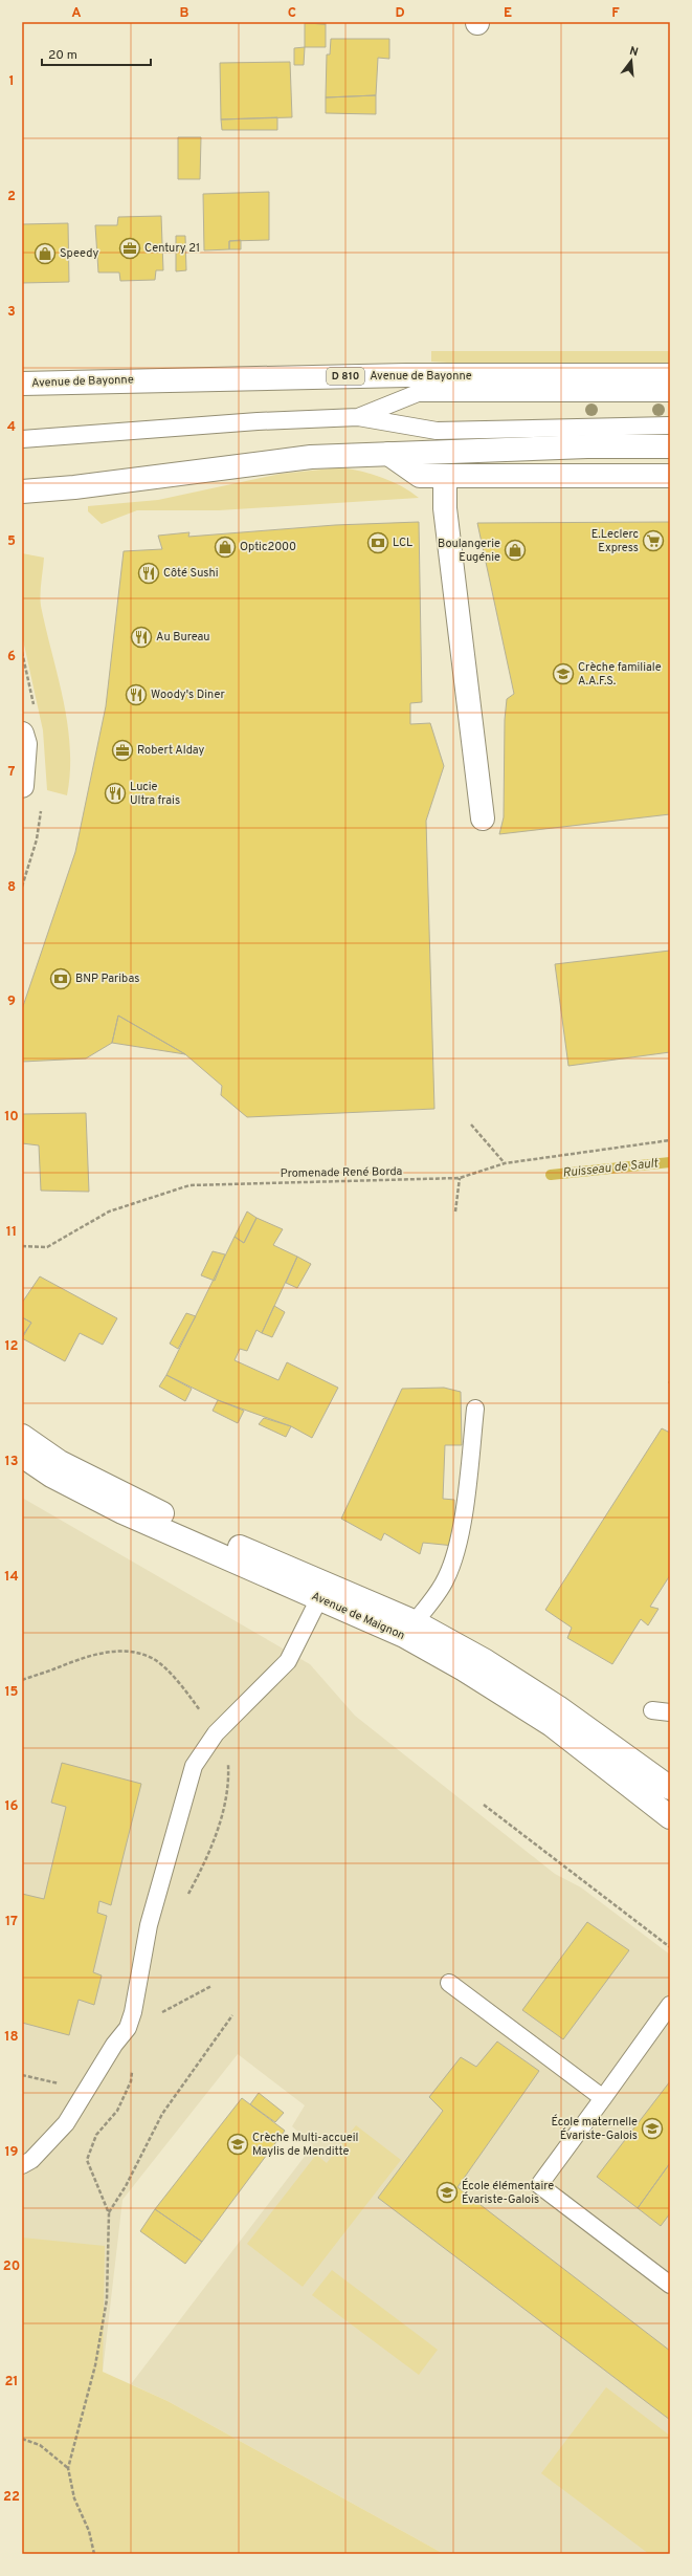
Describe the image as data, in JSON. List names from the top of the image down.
{
  "streets": {
    "street": ["D 810", "Avenue de Bayonne", "Avenue de Maignon"],
    "path": ["Promenade René Borda"]
  },
  "water": ["Ruisseau de Sault"],
  "places": {
    "office": ["Century 21", "Robert Alday"],
    "shop": ["Speedy", "Optic2000", "Boulangerie Eugénie"],
    "supermarket": ["E.Leclerc Express"],
    "bank": ["LCL", "BNP Paribas"],
    "restaurant": [
      "Côté Sushi",
      "Au Bureau",
      "Woody's Diner",
      "Lucie Ultra frais"
    ],
    "school or university": [
      "Crèche familiale A.A.F.S.",
      "École maternelle Évariste-Galois",
      "Crèche Multi-accueil Maylis de Menditte",
      "École élémentaire Évariste-Galois"
    ]
  },
  "scale_bar": "20 m",
  "north": "top",
  "grid": {
    "columns": [
      "A",
      "B",
      "C",
      "D",
      "E",
      "F"
    ],
    "rows": [
      "1",
      "2",
      "3",
      "4",
      "5",
      "6",
      "7",
      "8",
      "9",
      "10",
      "11",
      "12",
      "13",
      "14",
      "15",
      "16",
      "17",
      "18",
      "19",
      "20",
      "21",
      "22"
    ]
  }
}
